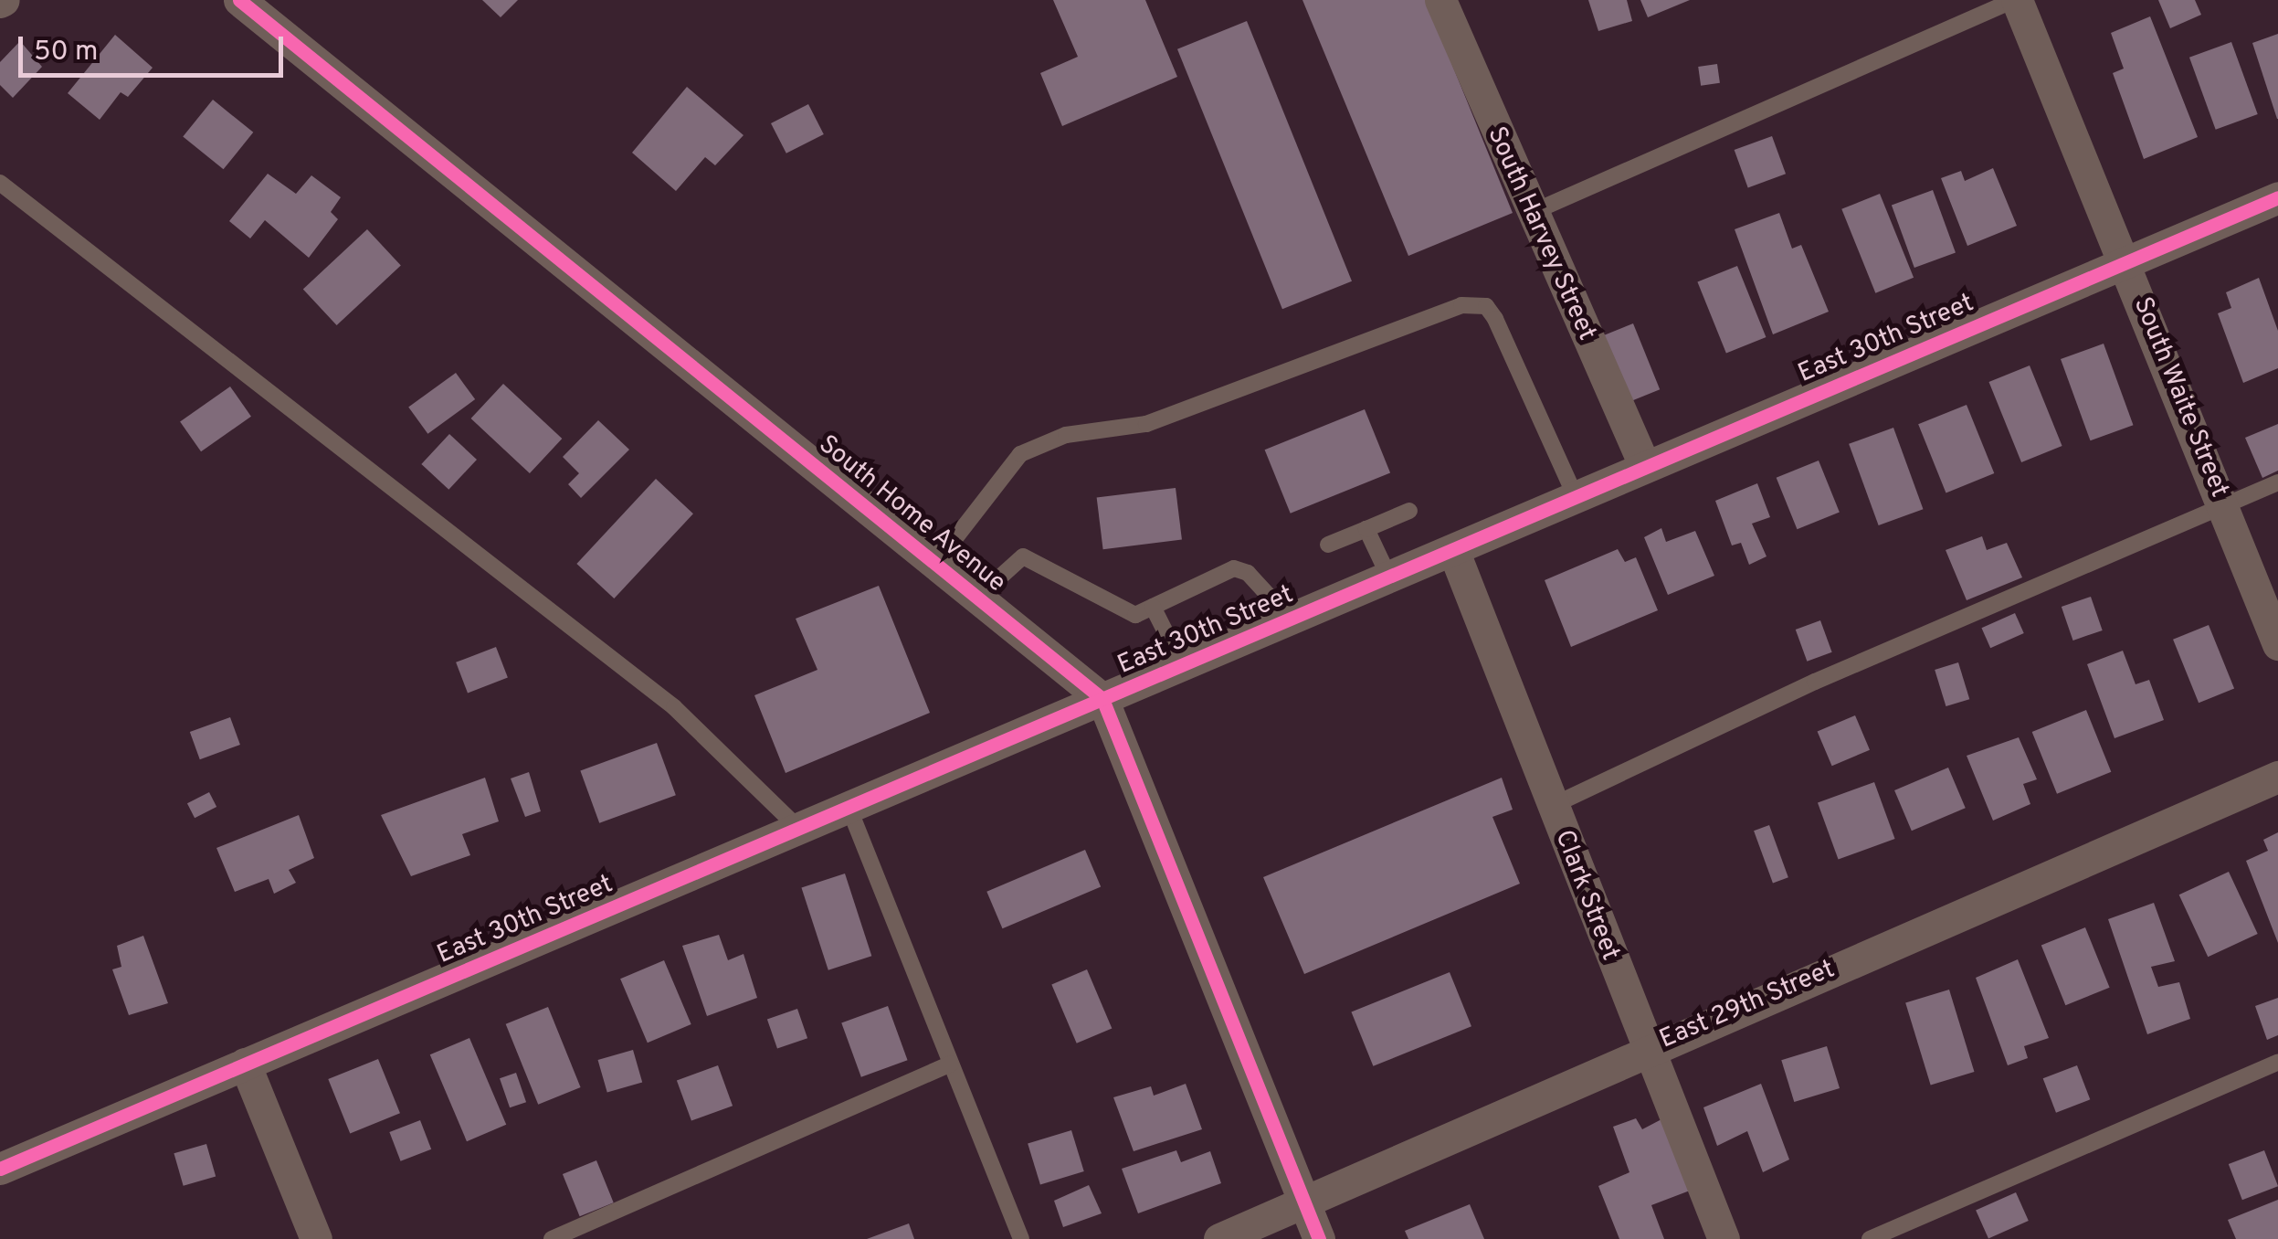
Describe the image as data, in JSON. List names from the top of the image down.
{
  "streets": {
    "street": [
      "South Harvey Street",
      "East 30th Street",
      "South Waite Street",
      "South Home Avenue",
      "Clark Street",
      "East 29th Street"
    ]
  },
  "crossings": [
    ["South Harvey Street", "East 30th Street"],
    ["East 30th Street", "South Waite Street"],
    ["East 30th Street", "South Home Avenue"],
    ["East 30th Street", "Clark Street"],
    ["South Home Avenue", "East 29th Street"],
    ["Clark Street", "East 29th Street"]
  ],
  "scale_bar": "50 m"
}
